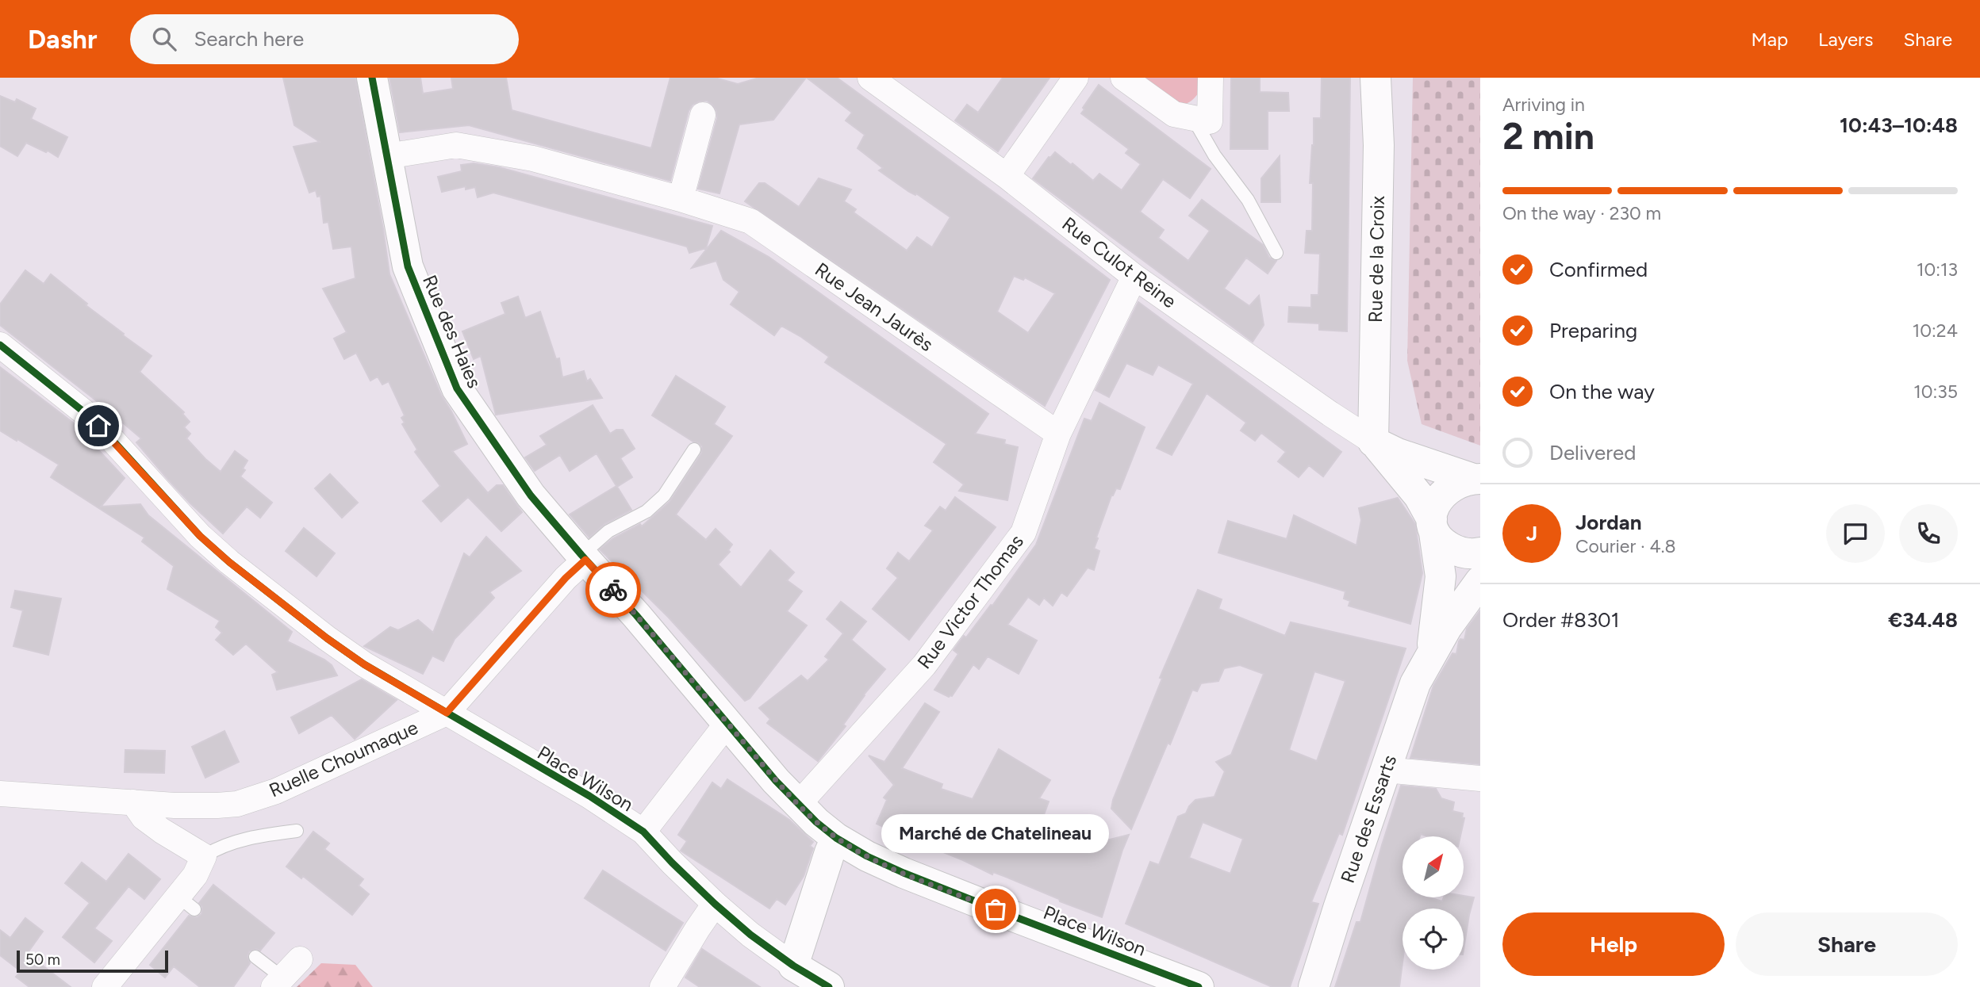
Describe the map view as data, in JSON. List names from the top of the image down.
{
  "streets": {
    "street": [
      "Rue de la Croix",
      "Rue Culot Reine",
      "Rue Jean Jaurès",
      "Rue des Haies",
      "Rue Victor Thomas",
      "Ruelle Choumaque",
      "Place Wilson",
      "Rue des Essarts"
    ]
  },
  "crossings": [
    ["Rue de la Croix", "Rue Culot Reine"],
    ["Rue Culot Reine", "Rue Victor Thomas"],
    ["Rue Jean Jaurès", "Rue des Haies"],
    ["Rue Jean Jaurès", "Rue Victor Thomas"],
    ["Rue des Haies", "Ruelle Choumaque"],
    ["Rue des Haies", "Place Wilson"],
    ["Rue Victor Thomas", "Place Wilson"],
    ["Ruelle Choumaque", "Place Wilson"]
  ],
  "places": ["Marché de Chatelineau"],
  "scale_bar": "50 m",
  "north": "top right",
  "page": {
    "header": "Dashr",
    "search": "Search here",
    "nav": ["Map", "Layers", "Share"],
    "heading": ["2 min", "Arriving in", "10:43–10:48"],
    "panel": [
      "Jordan",
      "Courier · 4.8",
      "Order #8301",
      "€34.48"
    ],
    "bar": "On the way · 230 m",
    "list": [
      ["Confirmed", "10:13"],
      ["Preparing", "10:24"],
      ["On the way", "10:35"],
      "Delivered"
    ],
    "round": "J",
    "bubble": "Marché de Chatelineau",
    "buttons": ["Help", "Share"],
    "scale": "50 m"
  }
}
